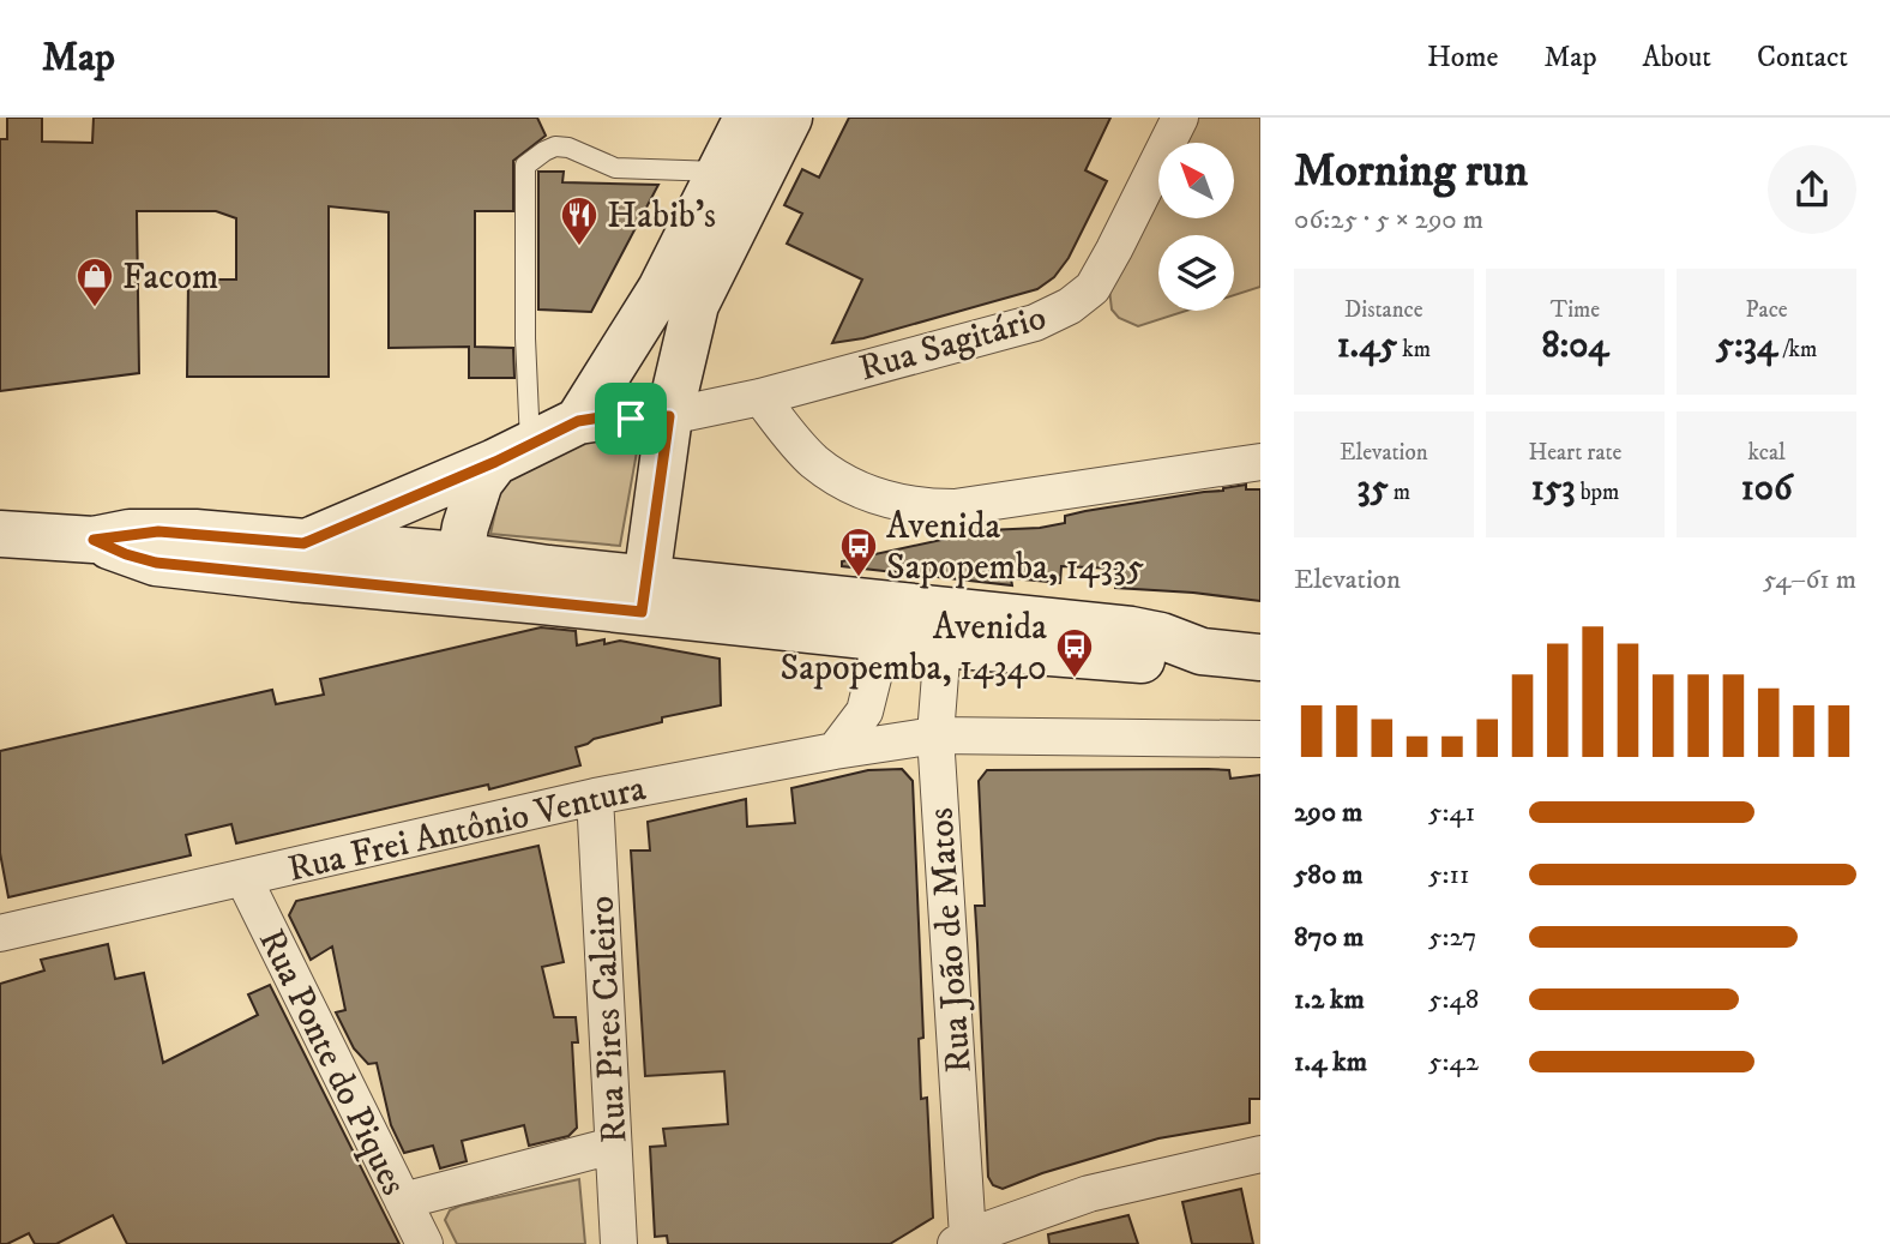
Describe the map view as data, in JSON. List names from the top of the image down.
{
  "streets": {
    "street": [
      "Rua Sagitário",
      "Rua Frei Antônio Ventura",
      "Rua João de Matos",
      "Rua Pires Caleiro",
      "Rua Ponte do Piques"
    ]
  },
  "crossings": [
    ["Rua Frei Antônio Ventura", "Rua João de Matos"],
    ["Rua Frei Antônio Ventura", "Rua Pires Caleiro"],
    ["Rua Frei Antônio Ventura", "Rua Ponte do Piques"]
  ],
  "places": {
    "restaurant": ["Habib's"],
    "shop": ["Facom"],
    "bus stop": ["Avenida Sapopemba, 14335", "Avenida Sapopemba, 14340"]
  },
  "north": "top left",
  "page": {
    "header": "Map",
    "nav": [
      "Home",
      "Map",
      "About",
      "Contact"
    ],
    "heading": ["Morning run", "06:25 · 5 × 290 m"],
    "stats": [
      ["Distance", "1.45 km"],
      ["Time", "8:04"],
      ["Pace", "5:34 /km"],
      ["Elevation", "35 m"],
      ["Heart rate", "153 bpm"],
      ["kcal", "106"]
    ],
    "chart": ["Elevation", "54–61 m"],
    "list": [
      {
        "name": "290 m",
        "note": "5:41"
      },
      {
        "name": "580 m",
        "note": "5:11"
      },
      {
        "name": "870 m",
        "note": "5:27"
      },
      {
        "name": "1.2 km",
        "note": "5:48"
      },
      {
        "name": "1.4 km",
        "note": "5:42"
      }
    ]
  }
}
